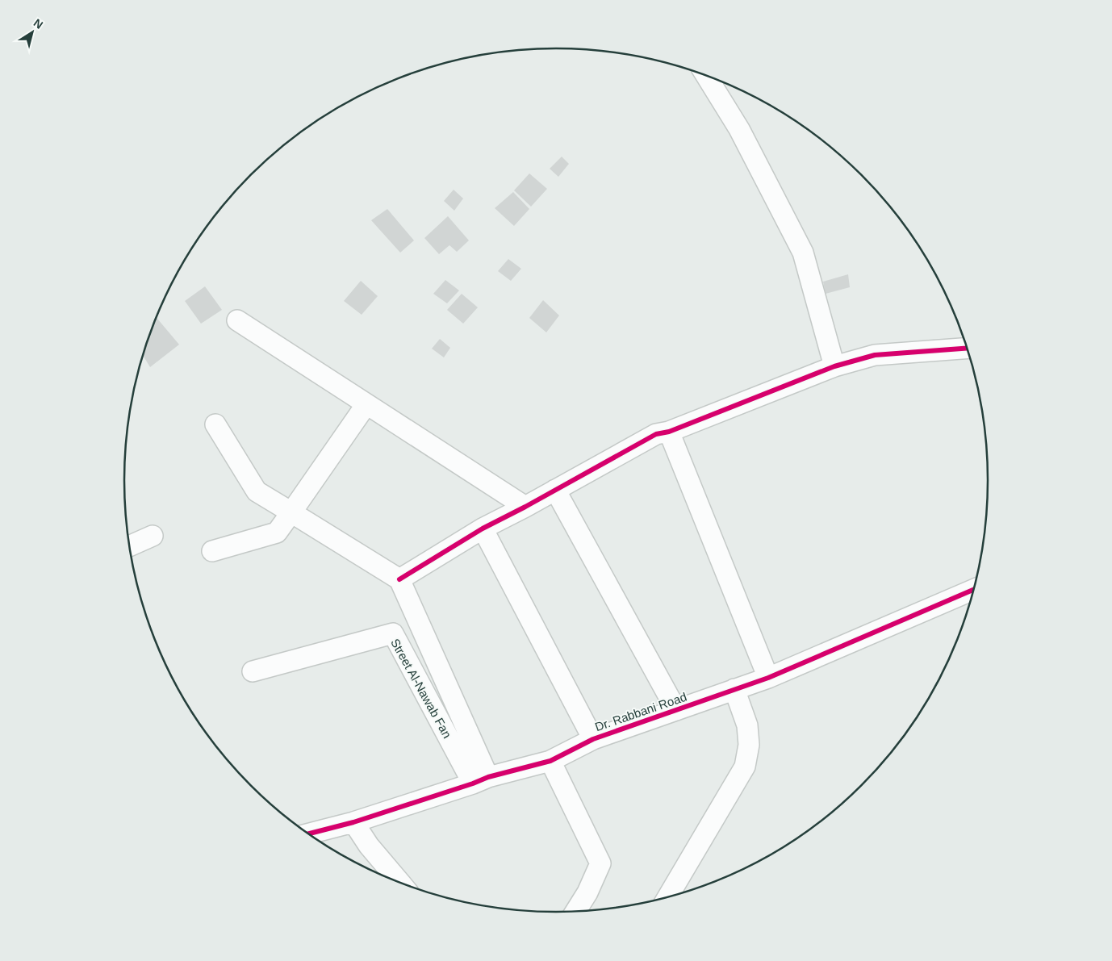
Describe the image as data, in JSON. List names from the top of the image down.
{
  "streets": {
    "street": ["Street Al-Nawab Fan", "Dr. Rabbani Road"]
  },
  "crossings": [
    ["Street Al-Nawab Fan", "Dr. Rabbani Road"]
  ],
  "north": "top right"
}
